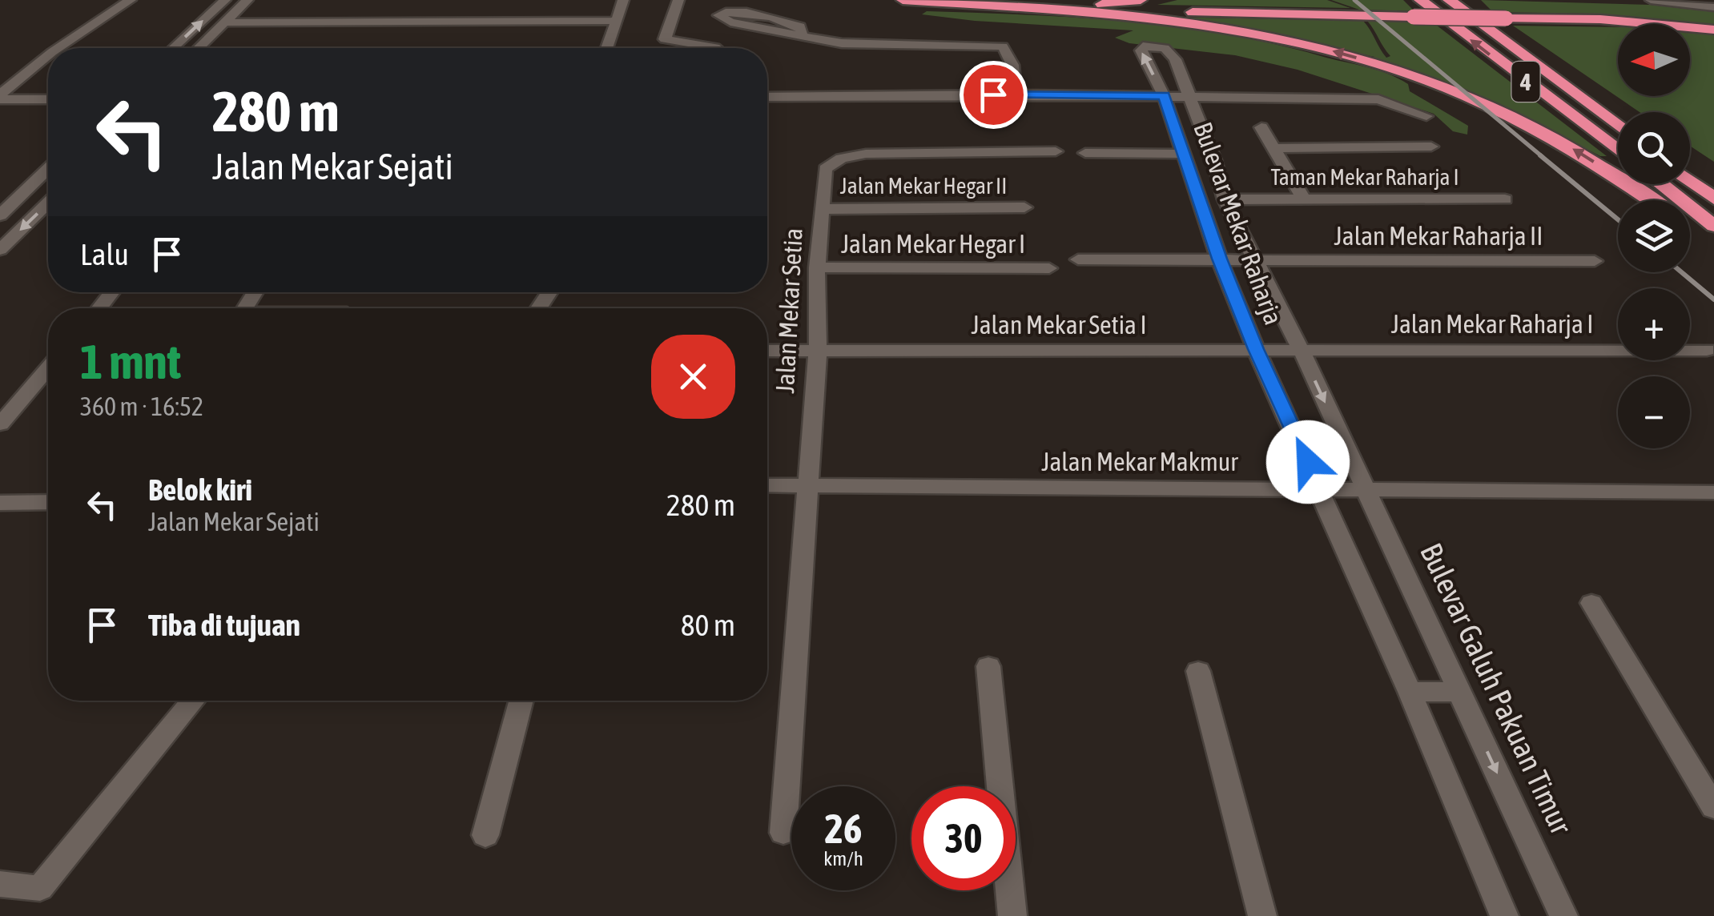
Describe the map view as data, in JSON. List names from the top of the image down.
{
  "streets": {
    "highway": ["4"],
    "street": [
      "Taman Mekar Raharja I",
      "Jalan Mekar Hegar II",
      "Bulevar Mekar Raharja",
      "Jalan Mekar Raharja II",
      "Jalan Mekar Hegar I",
      "Jalan Mekar Setia",
      "Jalan Mekar Raharja I",
      "Jalan Mekar Setia I",
      "Jalan Mekar Makmur",
      "Bulevar Galuh Pakuan Timur"
    ]
  },
  "crossings": [
    ["Taman Mekar Raharja I", "Bulevar Mekar Raharja"],
    ["Jalan Mekar Hegar II", "Jalan Mekar Setia"],
    ["Bulevar Mekar Raharja", "Jalan Mekar Raharja II"],
    ["Bulevar Mekar Raharja", "Jalan Mekar Raharja I"],
    ["Bulevar Mekar Raharja", "Jalan Mekar Setia I"],
    ["Bulevar Mekar Raharja", "Jalan Mekar Makmur"],
    ["Bulevar Mekar Raharja", "Bulevar Galuh Pakuan Timur"],
    ["Jalan Mekar Hegar I", "Jalan Mekar Setia"],
    ["Jalan Mekar Setia", "Jalan Mekar Setia I"],
    ["Jalan Mekar Setia", "Jalan Mekar Makmur"],
    ["Jalan Mekar Raharja I", "Jalan Mekar Setia I"],
    ["Jalan Mekar Makmur", "Bulevar Galuh Pakuan Timur"]
  ],
  "north": "left",
  "page": {
    "map_buttons": ["+", "−"],
    "turn": ["280 m", "Jalan Mekar Sejati"],
    "then": "Lalu",
    "heading": ["1 mnt", "360 m · 16:52"],
    "list": [
      {
        "name": "Belok kiri",
        "note": "Jalan Mekar Sejati",
        "value": "280 m"
      },
      {
        "name": "Tiba di tujuan",
        "value": "80 m"
      }
    ],
    "speed": "26 km/h",
    "limit": "30"
  }
}
